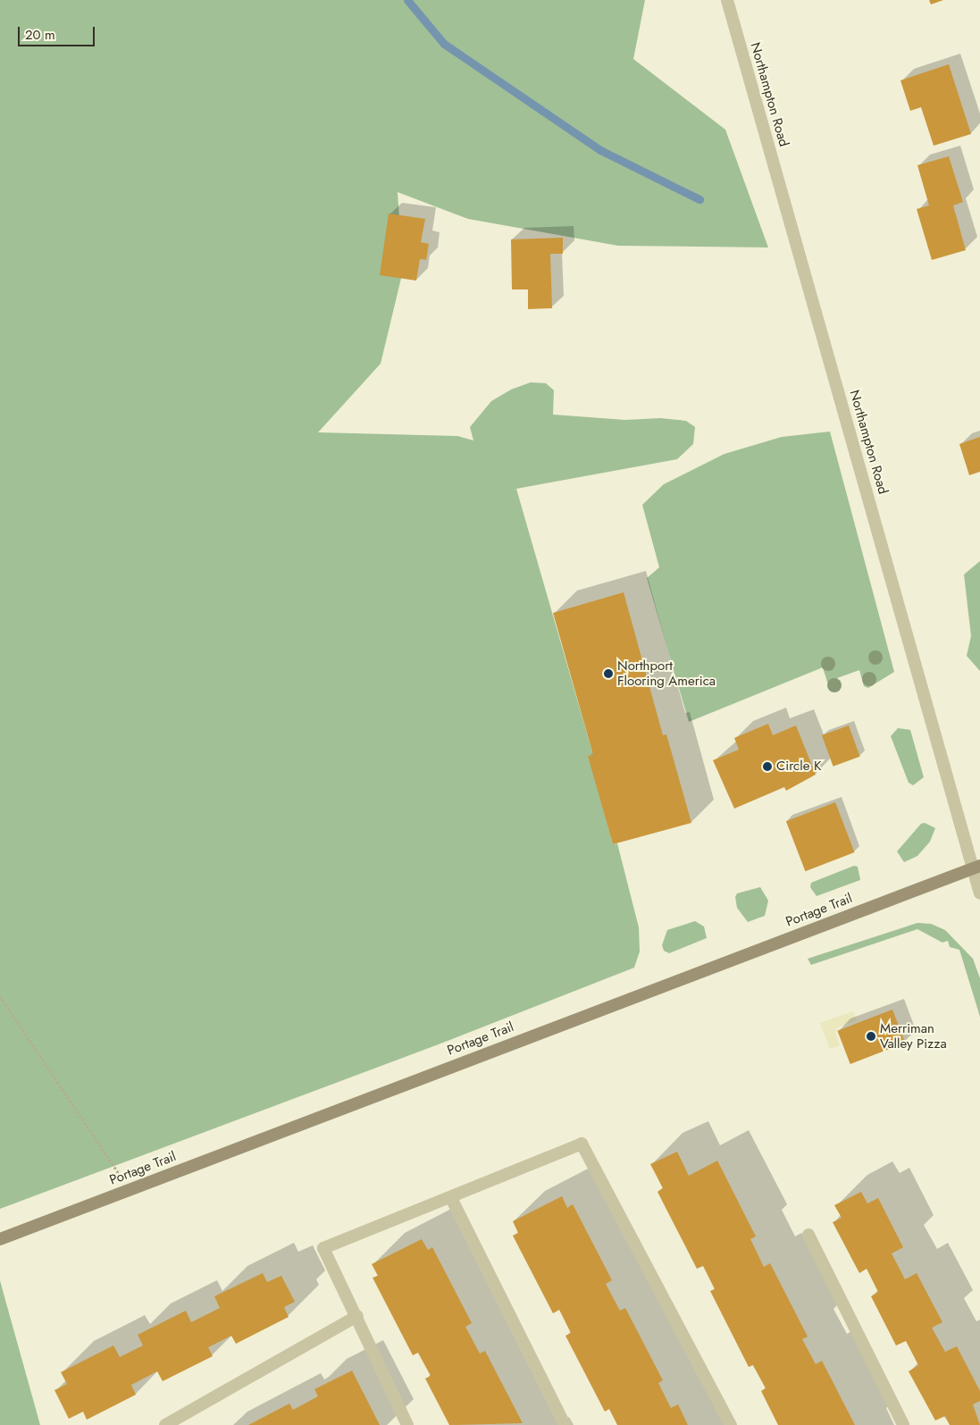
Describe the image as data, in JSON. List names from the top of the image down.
{
  "streets": {
    "main road": ["Portage Trail"],
    "street": ["Northampton Road"]
  },
  "crossings": [
    ["Northampton Road", "Portage Trail"]
  ],
  "places": ["Northport Flooring America", "Circle K", "Merriman Valley Pizza"],
  "scale_bar": "20 m"
}
